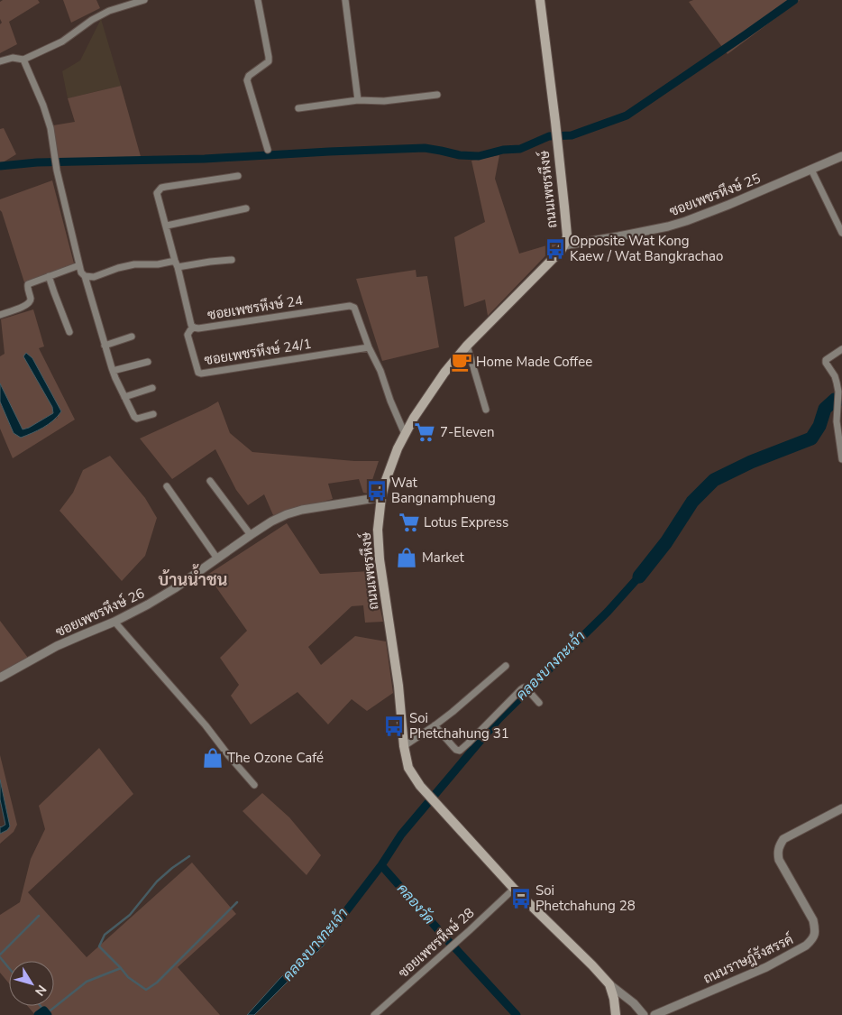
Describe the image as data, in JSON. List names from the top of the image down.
{
  "streets": {
    "main road": ["ถนนเพชรหึงษ์"],
    "street": [
      "ซอยเพชรหึงษ์ 25",
      "ซอยเพชรหึงษ์ 24",
      "ซอยเพชรหึงษ์ 24/1",
      "ซอยเพชรหึงษ์ 26",
      "ซอยเพชรหึงษ์ 28",
      "ถนนราษฎ์รังสรรค์"
    ]
  },
  "crossings": [
    ["ถนนเพชรหึงษ์", "ซอยเพชรหึงษ์ 25"],
    ["ถนนเพชรหึงษ์", "ซอยเพชรหึงษ์ 24"],
    ["ถนนเพชรหึงษ์", "ซอยเพชรหึงษ์ 26"],
    ["ถนนเพชรหึงษ์", "ซอยเพชรหึงษ์ 28"],
    ["ซอยเพชรหึงษ์ 24", "ซอยเพชรหึงษ์ 24/1"]
  ],
  "districts": ["บ้านน้ำชน"],
  "water": ["คลองบางกะเจ้า", "คลองวัด"],
  "places": {
    "bus stop": [
      "Opposite Wat Kong Kaew / Wat Bangkrachao",
      "Wat Bangnamphueng",
      "Soi Phetchahung 31",
      "Soi Phetchahung 28"
    ],
    "cafe": ["Home Made Coffee"],
    "supermarket": ["7-Eleven", "Lotus Express"],
    "shop": ["Market", "The Ozone Café"]
  },
  "north": "bottom right"
}
